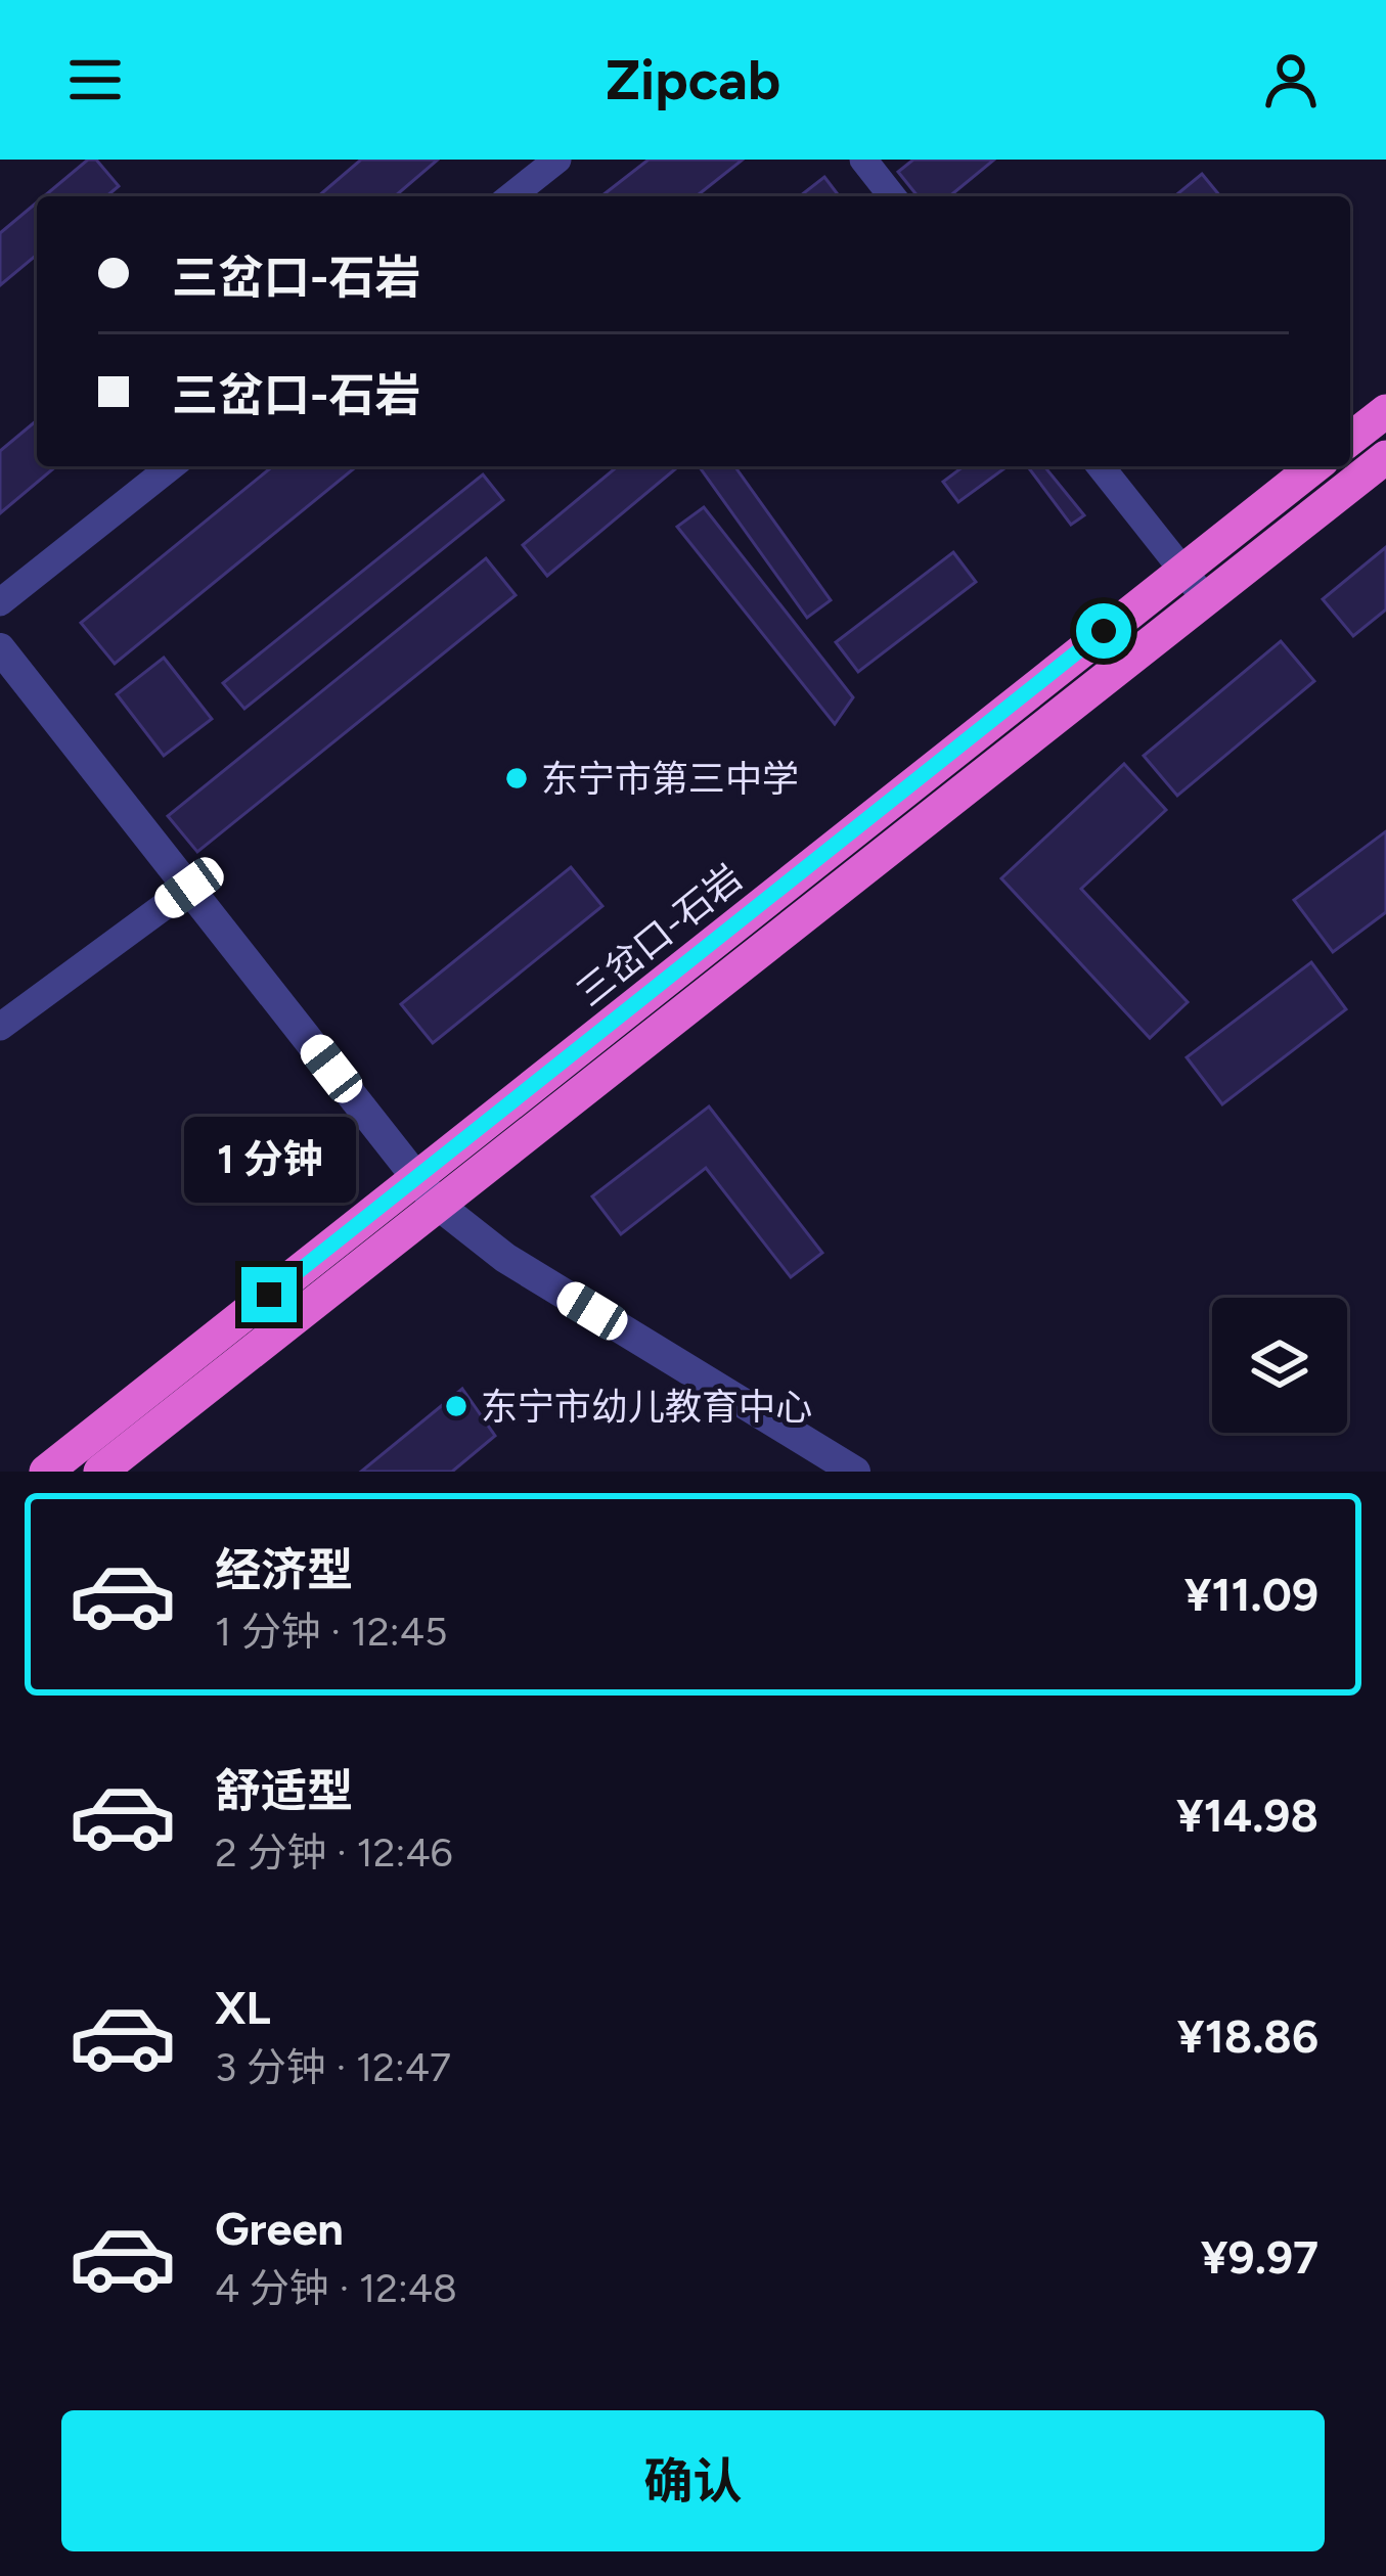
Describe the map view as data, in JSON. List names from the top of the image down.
{
  "streets": {
    "highway": ["三岔口-石岩"]
  },
  "places": ["东宁市第三中学", "东宁市幼儿教育中心"],
  "page": {
    "header": "Zipcab",
    "banner": ["三岔口-石岩", "三岔口-石岩"],
    "bubble": "1 分钟",
    "list": [
      {
        "name": "经济型",
        "note": "1 分钟 · 12:45",
        "value": "¥11.09"
      },
      {
        "name": "舒适型",
        "note": "2 分钟 · 12:46",
        "value": "¥14.98"
      },
      {
        "name": "XL",
        "note": "3 分钟 · 12:47",
        "value": "¥18.86"
      },
      {
        "name": "Green",
        "note": "4 分钟 · 12:48",
        "value": "¥9.97"
      }
    ],
    "buttons": "确认"
  }
}
